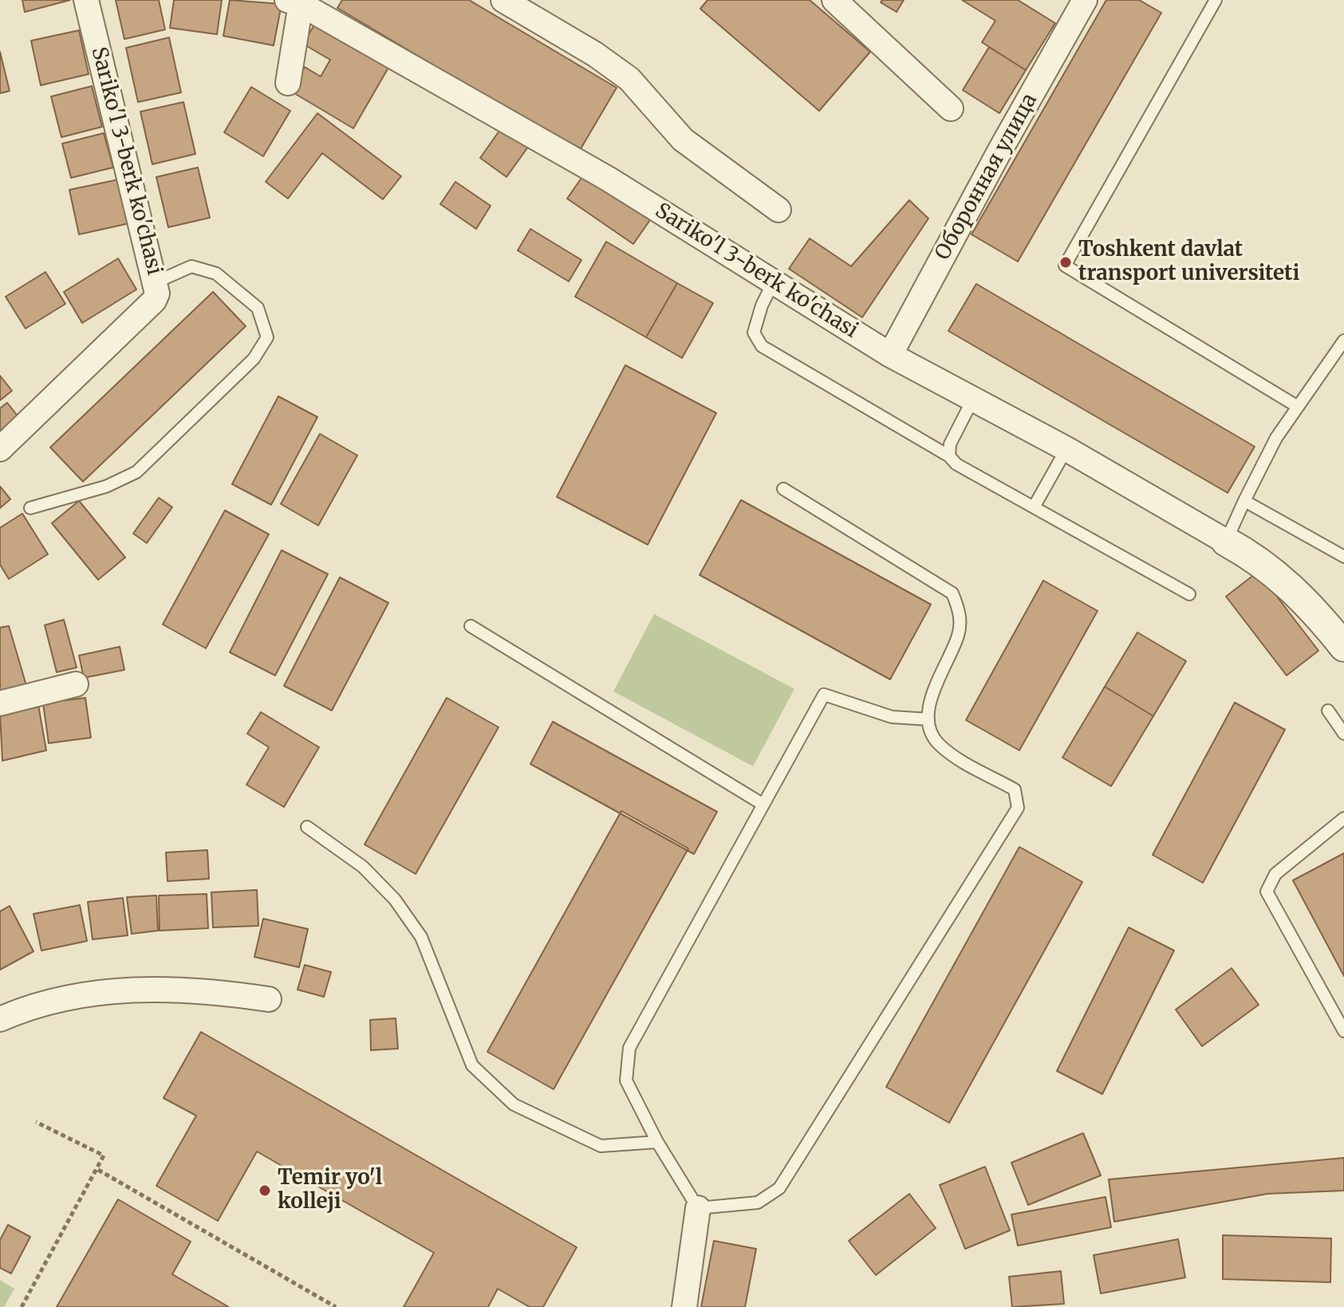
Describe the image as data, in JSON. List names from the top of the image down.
{
  "streets": {
    "street": ["Sariko'l 3-berk ko'chasi", "Оборонная улица"]
  },
  "crossings": [
    ["Sariko'l 3-berk ko'chasi", "Оборонная улица"]
  ],
  "places": ["Toshkent davlat transport universiteti", "Temir yo'l kolleji"]
}
